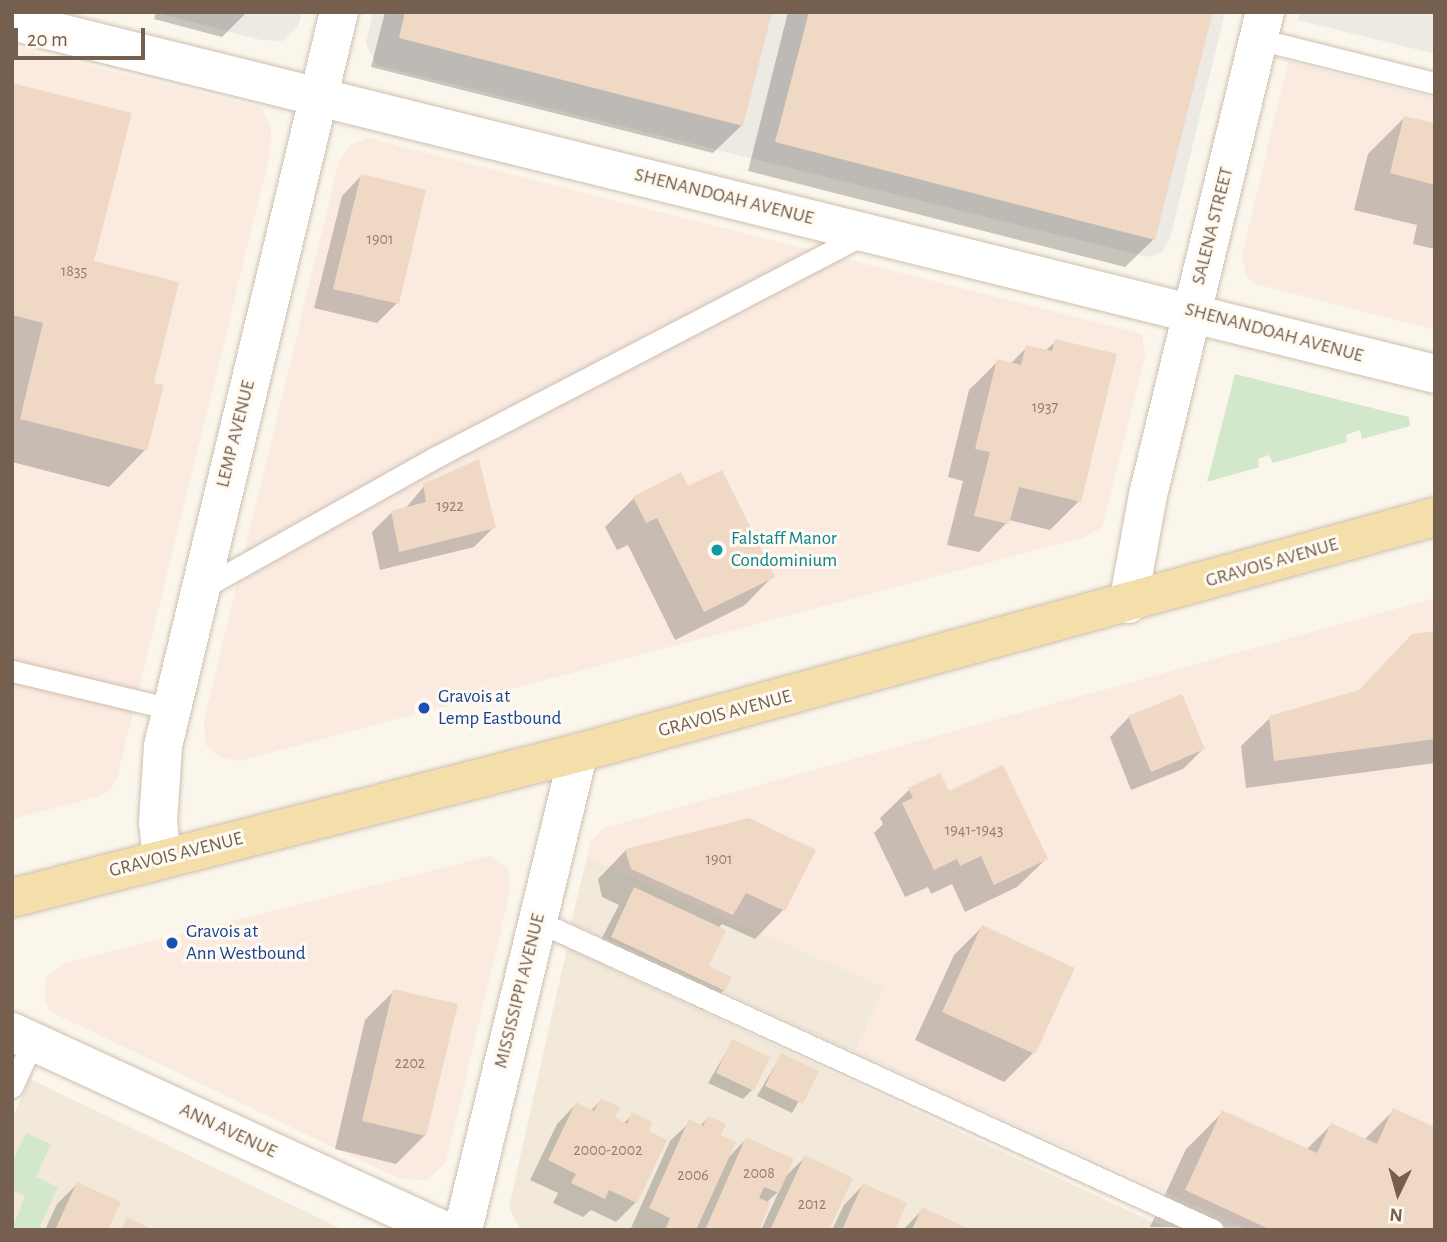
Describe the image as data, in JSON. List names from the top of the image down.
{
  "streets": {
    "main road": ["GRAVOIS AVENUE"],
    "street": [
      "SHENANDOAH AVENUE",
      "SALENA STREET",
      "LEMP AVENUE",
      "MISSISSIPPI AVENUE",
      "ANN AVENUE"
    ]
  },
  "crossings": [
    ["SHENANDOAH AVENUE", "SALENA STREET"],
    ["SHENANDOAH AVENUE", "LEMP AVENUE"],
    ["SALENA STREET", "GRAVOIS AVENUE"],
    ["LEMP AVENUE", "GRAVOIS AVENUE"],
    ["GRAVOIS AVENUE", "MISSISSIPPI AVENUE"]
  ],
  "places": ["Falstaff Manor Condominium", "Gravois at Lemp Eastbound", "Gravois at Ann Westbound"],
  "house_numbers": [
    "1901",
    "1835",
    "1937",
    "1922",
    "1941-1943",
    "1901",
    "2202",
    "2000-2002",
    "2008",
    "2006",
    "2012"
  ],
  "scale_bar": "20 m",
  "north": "bottom"
}
